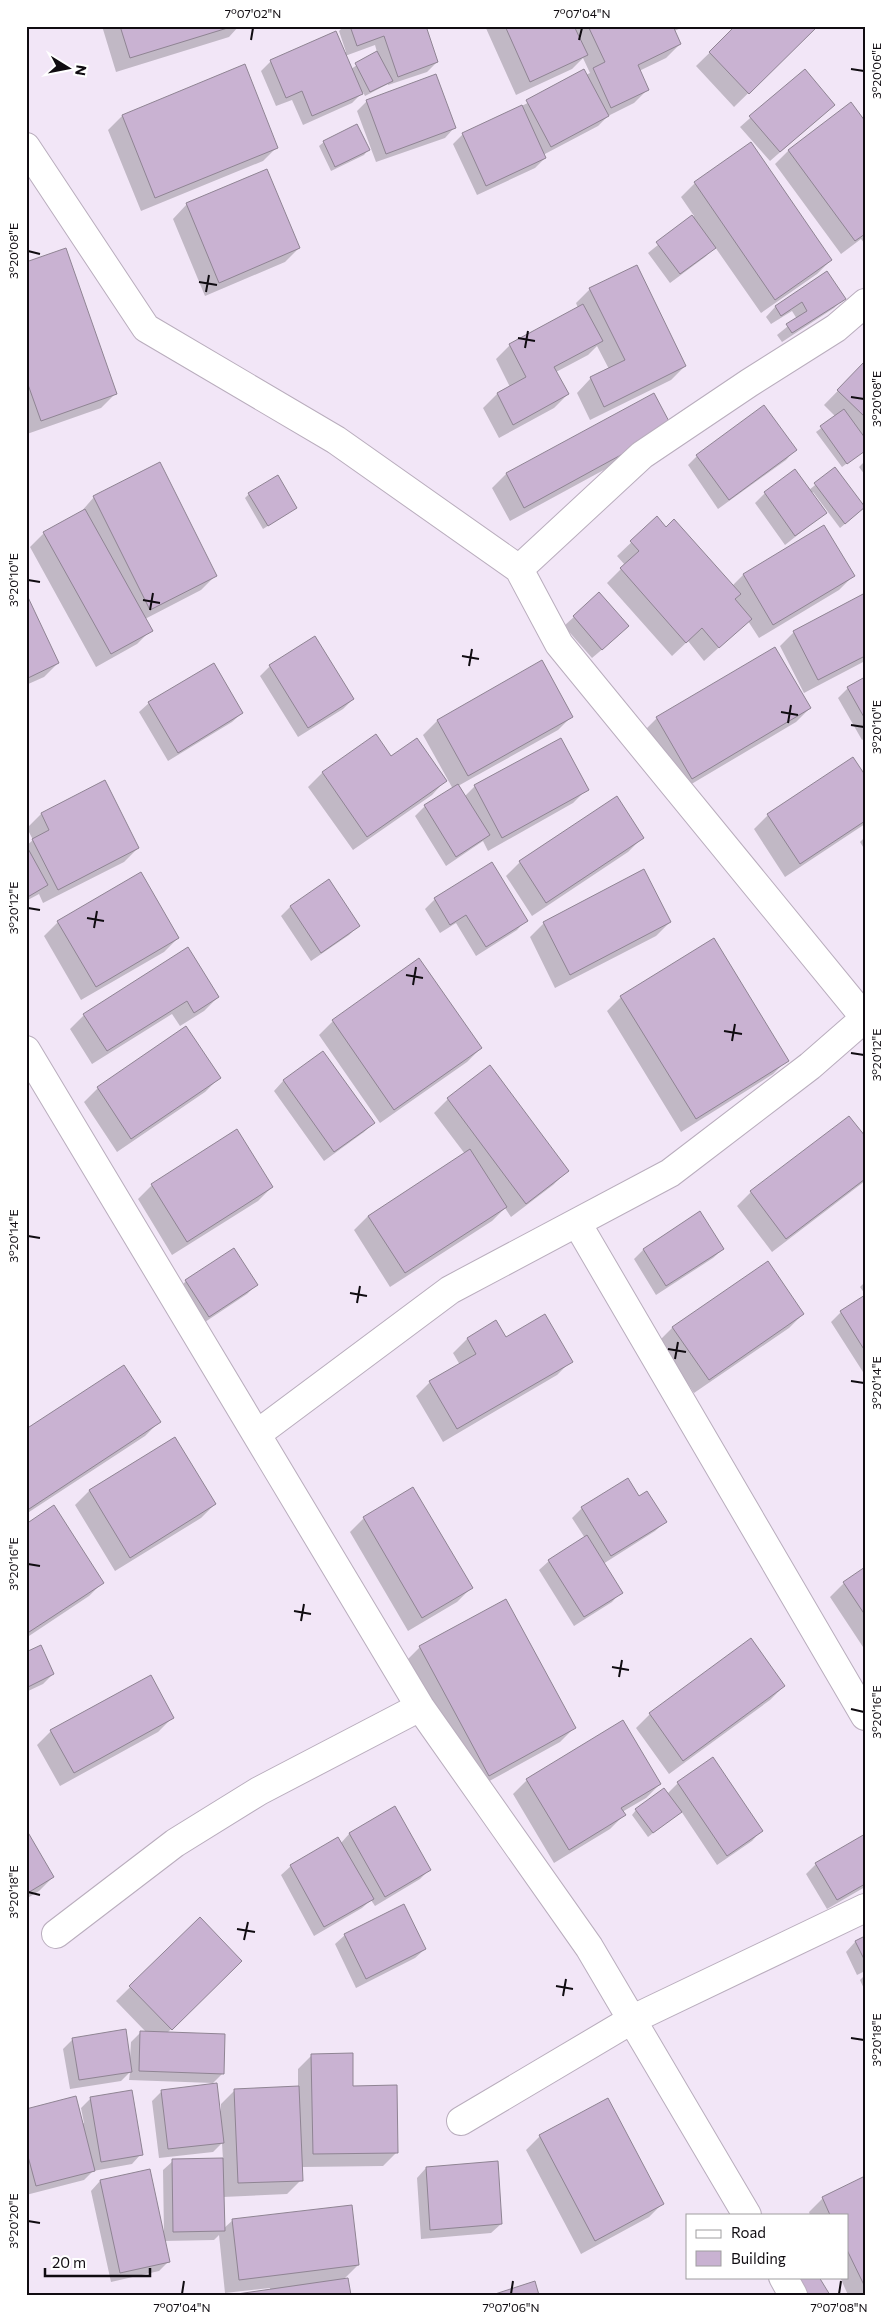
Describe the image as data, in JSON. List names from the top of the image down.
{
  "legend": ["Road", "Building"],
  "scale_bar": "20 m",
  "north": "right",
  "coordinates": [
    "7°07'02\"N",
    "7°07'04\"N",
    "3°20'06\"E",
    "3°20'08\"E",
    "3°20'10\"E",
    "3°20'12\"E",
    "3°20'14\"E",
    "3°20'16\"E",
    "3°20'18\"E",
    "3°20'20\"E",
    "7°07'06\"N",
    "7°07'08\"N"
  ]
}
